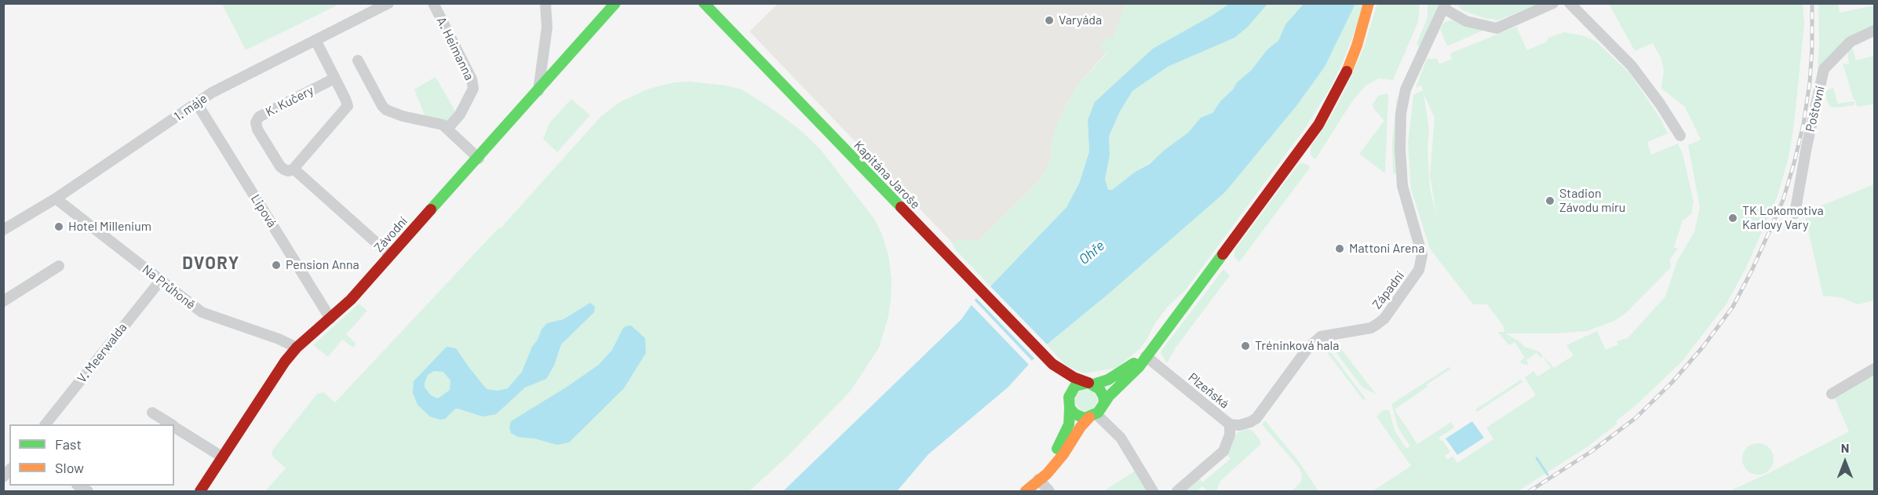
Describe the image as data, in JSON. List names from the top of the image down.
{
  "streets": {
    "street": [
      "A. Heimanna",
      "K. Kučery",
      "1. máje",
      "Poštovní",
      "Kapitána Jaroše",
      "Lipová",
      "Závodní",
      "Na Průhoně",
      "Západní",
      "V. Meerwalda",
      "Plzeňská"
    ]
  },
  "crossings": [
    ["K. Kučery", "Závodní"],
    ["1. máje", "Lipová"],
    ["1. máje", "Na Průhoně"],
    ["Lipová", "Závodní"],
    ["Závodní", "Na Průhoně"],
    ["Na Průhoně", "V. Meerwalda"],
    ["Západní", "Plzeňská"]
  ],
  "districts": ["DVORY"],
  "water": ["Ohře"],
  "places": [
    "Varyáda",
    "Stadion Závodu míru",
    "TK Lokomotiva Karlovy Vary",
    "Hotel Millenium",
    "Mattoni Arena",
    "Pension Anna",
    "Tréninková hala"
  ],
  "legend": ["Fast", "Slow"],
  "north": "top"
}
